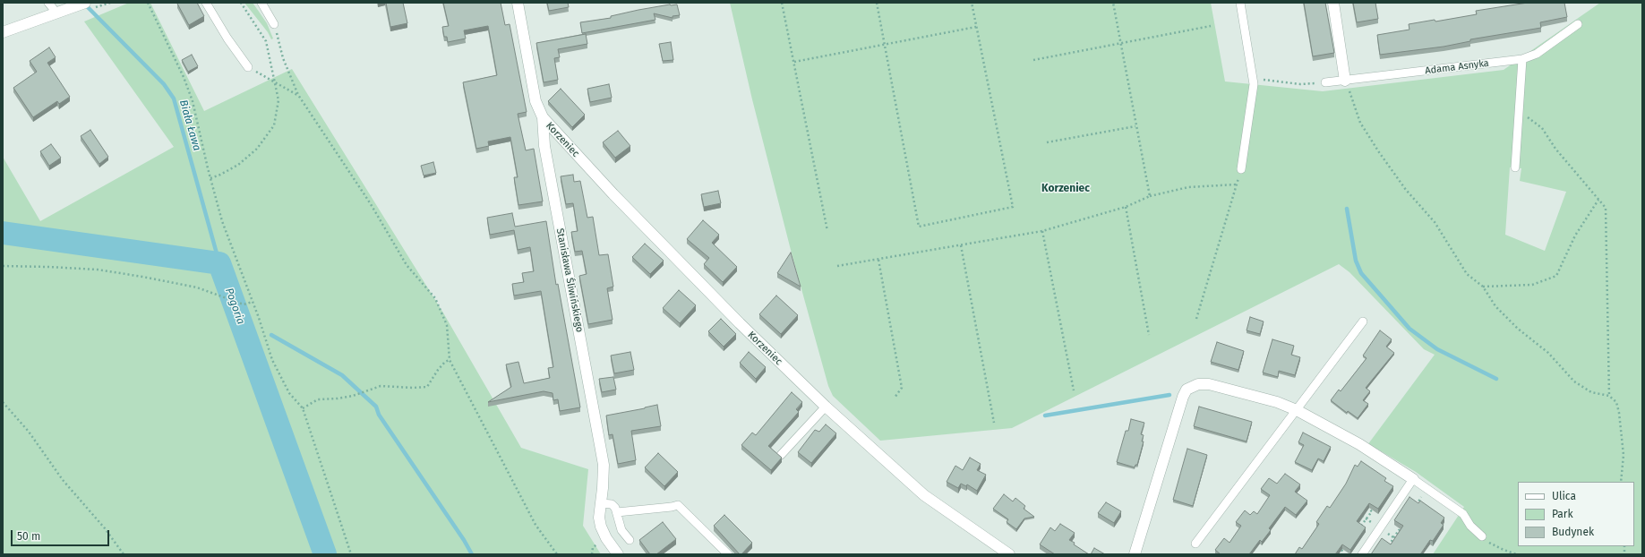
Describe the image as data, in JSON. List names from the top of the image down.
{
  "streets": {
    "street": ["Korzeniec", "Stanisława Śliwińskiego"],
    "lane": ["Adama Asnyka"]
  },
  "crossings": [
    ["Korzeniec", "Stanisława Śliwińskiego"]
  ],
  "districts": ["Korzeniec"],
  "water": ["Biała Ława", "Pogoria"],
  "legend": ["Ulica", "Park", "Budynek"],
  "scale_bar": "50 m"
}
